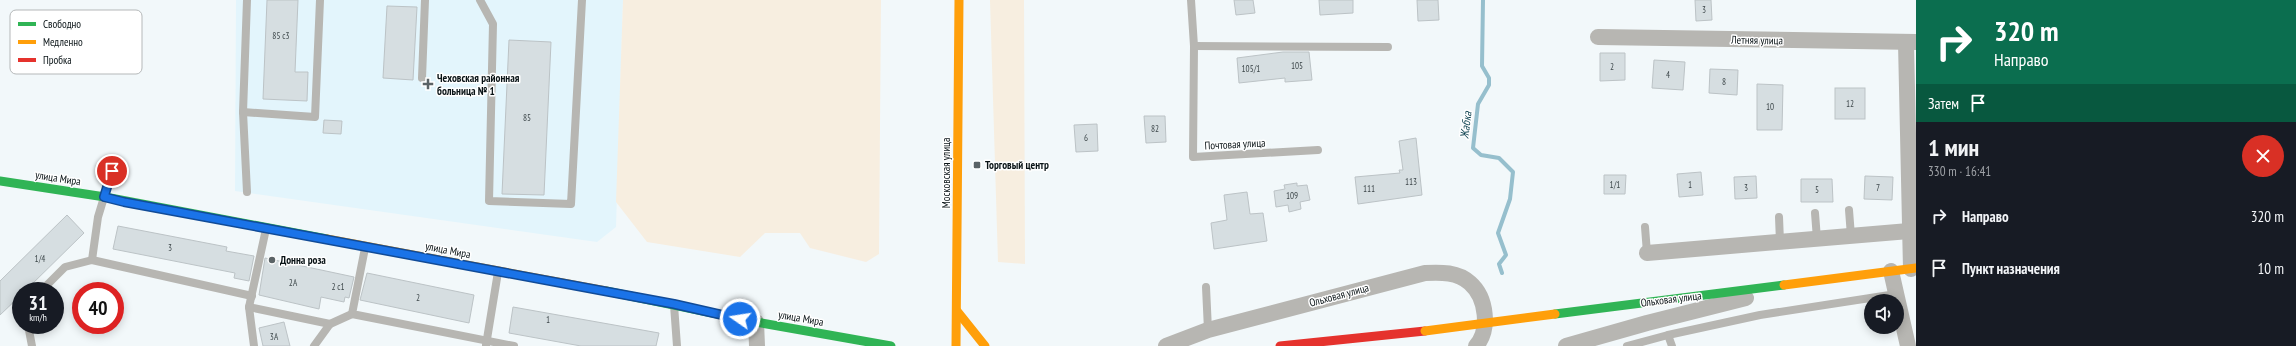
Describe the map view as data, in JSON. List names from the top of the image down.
{
  "streets": {
    "main road": ["Московская улица", "улица Мира", "Ольховая улица"],
    "street": ["Летняя улица"],
    "lane": ["Почтовая улица"]
  },
  "water": ["Жабка"],
  "places": {
    "health": ["Чеховская районная больница № 1"],
    "transit": ["Торговый центр"],
    "other": ["Донна роза"]
  },
  "house_numbers": [
    "3",
    "85 с3",
    "105",
    "2",
    "105/1",
    "4",
    "8",
    "12",
    "10",
    "85",
    "82",
    "6",
    "113",
    "1/1",
    "1",
    "3",
    "7",
    "111",
    "5",
    "109",
    "3",
    "1/4",
    "2А",
    "2 с1",
    "2",
    "1",
    "3А"
  ],
  "legend": ["Свободно", "Медленно", "Пробка"],
  "page": {
    "turn": ["320 m", "Направо"],
    "then": "Затем",
    "heading": ["1 мин", "330 m · 16:41"],
    "list": [
      {
        "name": "Направо",
        "value": "320 m"
      },
      {
        "name": "Пункт назначения",
        "value": "10 m"
      }
    ],
    "speed": "31 km/h",
    "limit": "40"
  }
}
